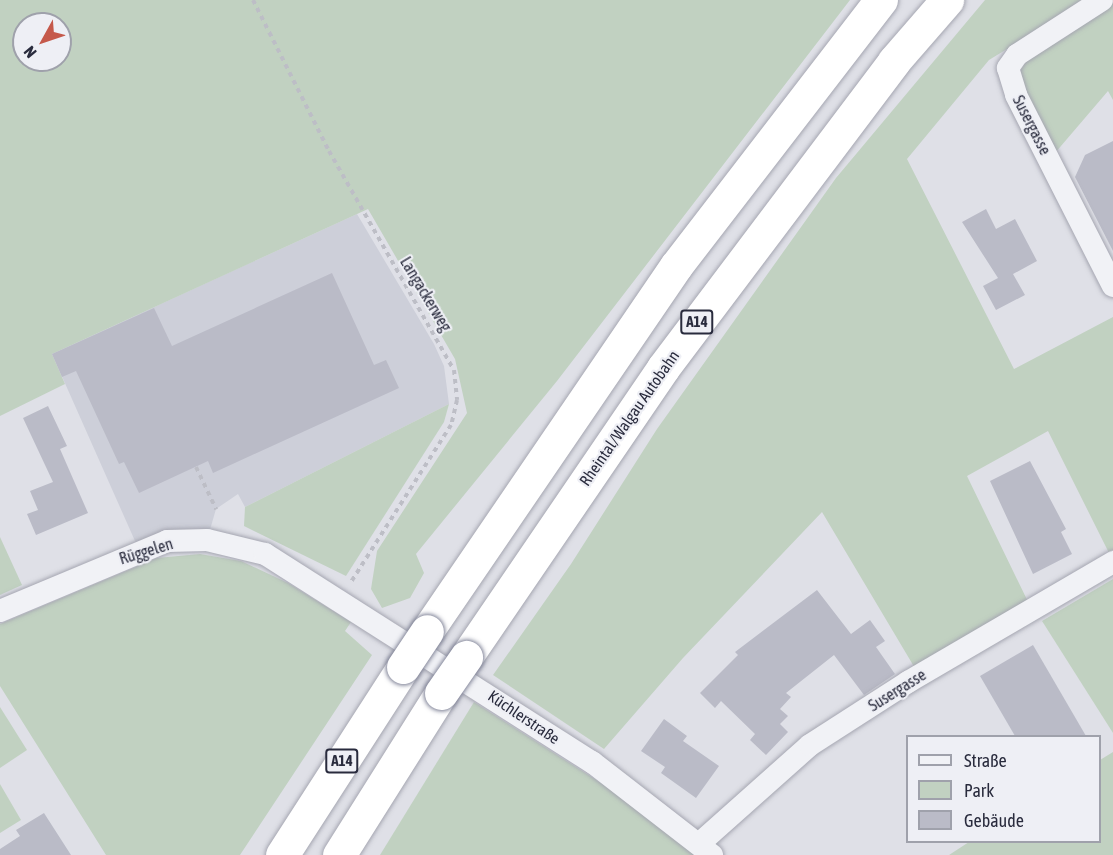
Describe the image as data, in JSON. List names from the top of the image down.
{
  "streets": {
    "highway": ["A14", "Rheintal/Walgau Autobahn"],
    "street": ["Susergasse", "Rüggelen", "Küchlerstraße"],
    "path": ["Langackerweg"]
  },
  "crossings": [
    ["Susergasse", "Küchlerstraße"],
    ["Langackerweg", "Rüggelen"],
    ["Langackerweg", "Küchlerstraße"],
    ["Rüggelen", "Küchlerstraße"]
  ],
  "legend": ["Straße", "Park", "Gebäude"],
  "north": "bottom left"
}
